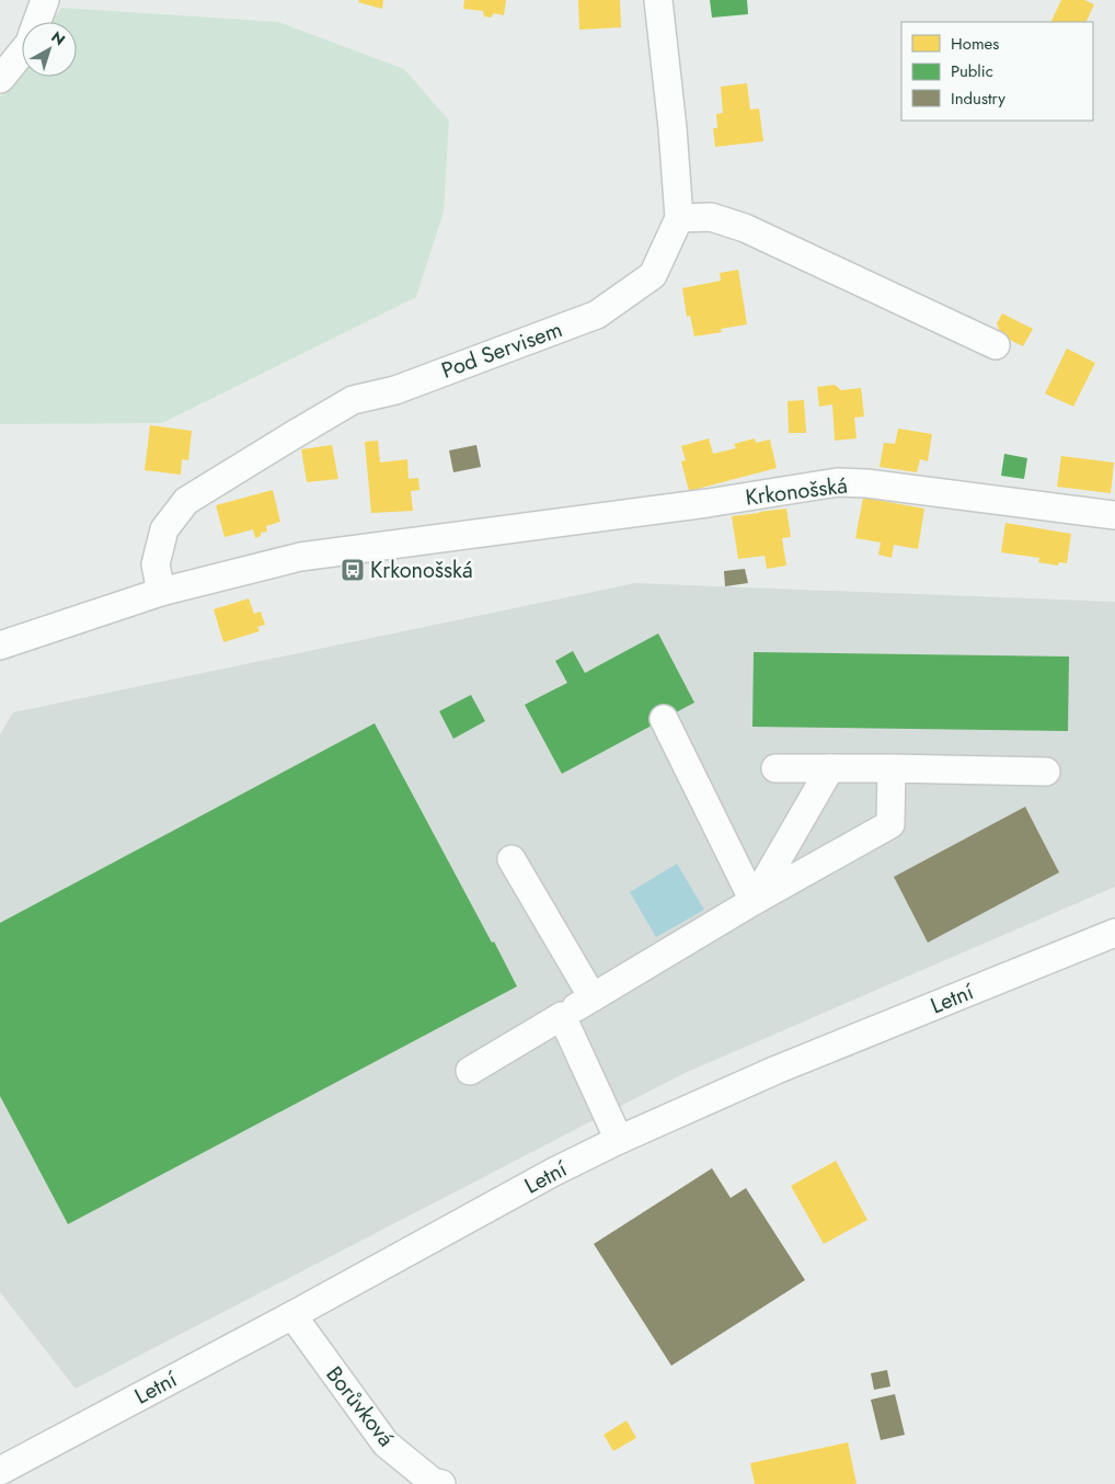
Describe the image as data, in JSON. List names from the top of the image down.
{
  "streets": {
    "street": [
      "Pod Servisem",
      "Krkonošská",
      "Letní",
      "Borůvková"
    ]
  },
  "crossings": [
    ["Pod Servisem", "Krkonošská"],
    ["Letní", "Borůvková"]
  ],
  "places": {
    "bus stop": ["Krkonošská"]
  },
  "legend": ["Homes", "Public", "Industry"],
  "north": "top right"
}
